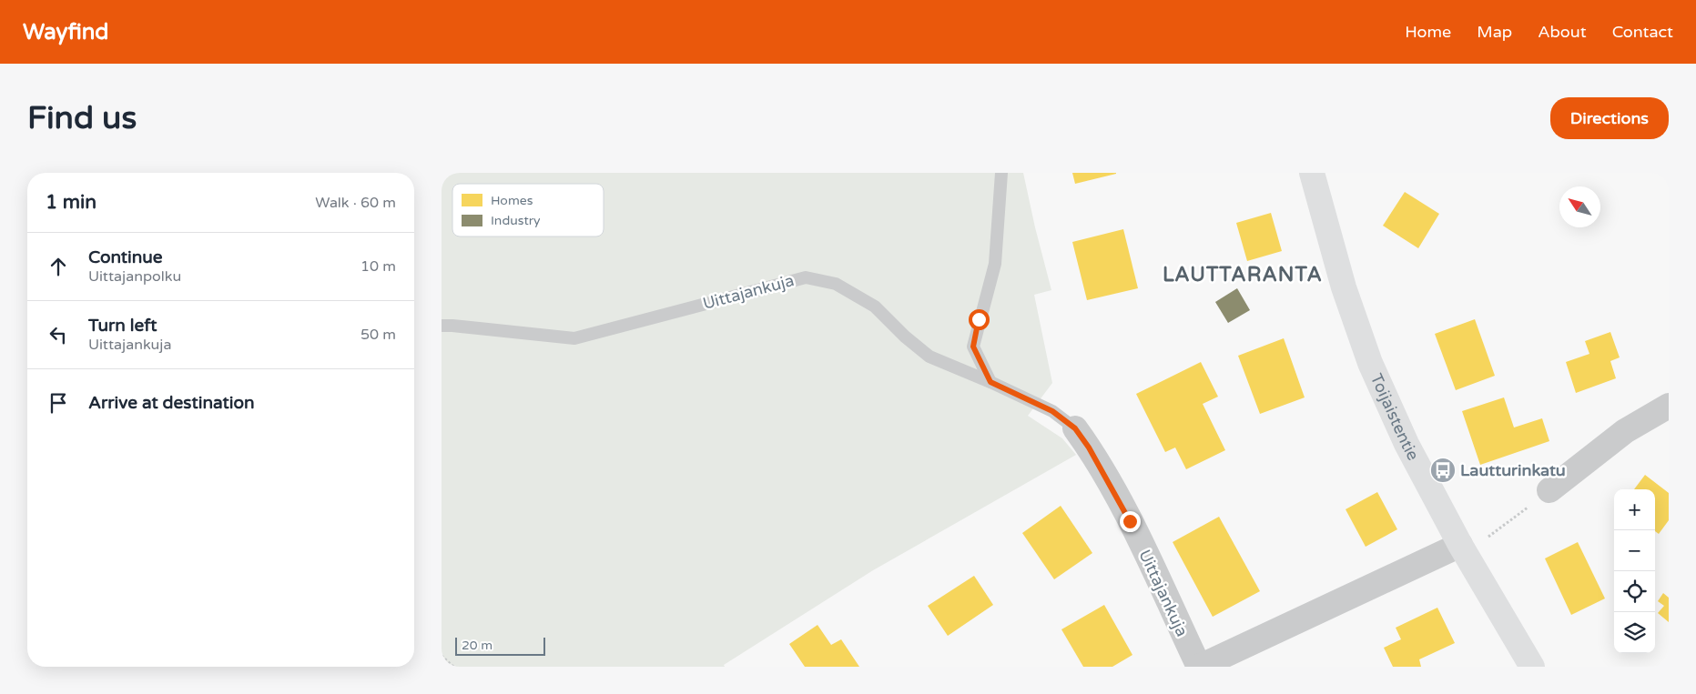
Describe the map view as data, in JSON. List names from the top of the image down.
{
  "streets": {
    "street": ["Uittajankuja", "Toijaistentie"]
  },
  "districts": ["LAUTTARANTA"],
  "places": {
    "bus stop": ["Lautturinkatu"]
  },
  "legend": ["Homes", "Industry"],
  "scale_bar": "20 m",
  "north": "top left",
  "page": {
    "header": "Wayfind",
    "nav": [
      "Home",
      "Map",
      "About",
      "Contact"
    ],
    "buttons": "Directions",
    "title": "Find us",
    "heading": ["1 min", "Walk · 60 m"],
    "list": [
      ["Continue", "Uittajanpolku", "10 m"],
      ["Turn left", "Uittajankuja", "50 m"],
      "Arrive at destination"
    ],
    "map_buttons": ["+", "−"],
    "scale": "20 m"
  }
}
